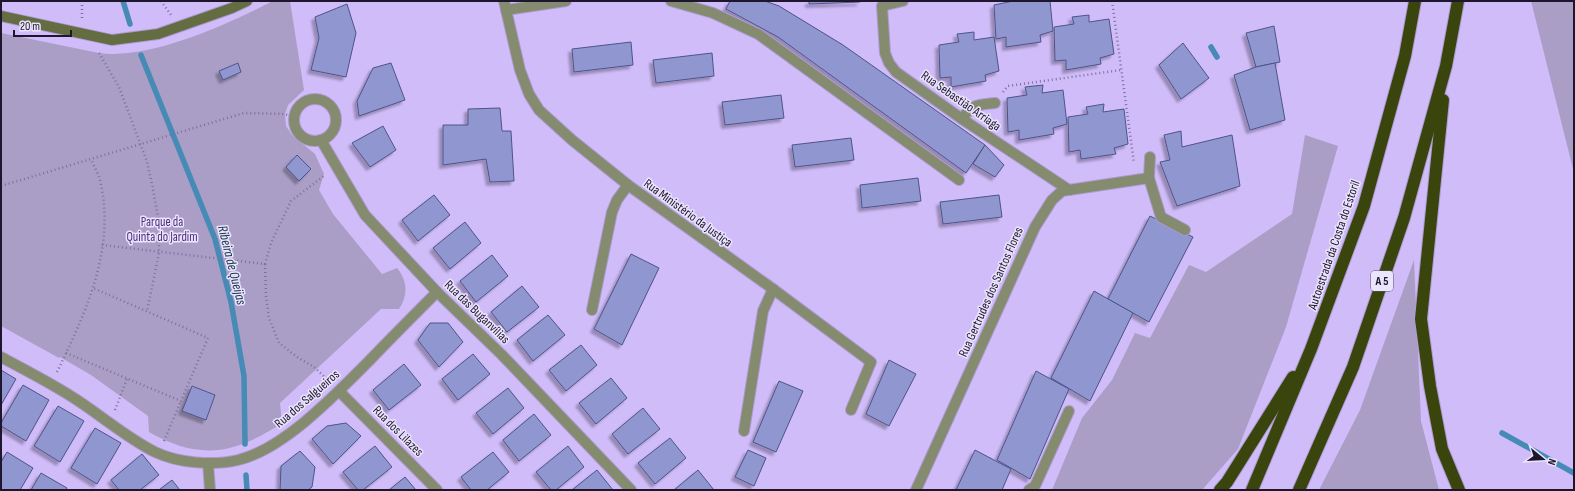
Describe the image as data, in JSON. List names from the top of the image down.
{
  "streets": {
    "highway": ["Autoestrada da Costa do Estoril", "A 5"],
    "street": [
      "Rua Sebastião Arriaga",
      "Rua Ministério da Justiça",
      "Rua Gertrudes dos Santos Flores",
      "Rua das Buganvílias",
      "Rua dos Salgueiros",
      "Rua dos Lilazes"
    ]
  },
  "crossings": [
    ["Rua Sebastião Arriaga", "Rua Gertrudes dos Santos Flores"],
    ["Rua das Buganvílias", "Rua dos Salgueiros"],
    ["Rua dos Salgueiros", "Rua dos Lilazes"]
  ],
  "water": ["Ribeira de Queijas"],
  "parks": ["Parque da Quinta do Jardim"],
  "scale_bar": "20 m",
  "north": "right"
}
